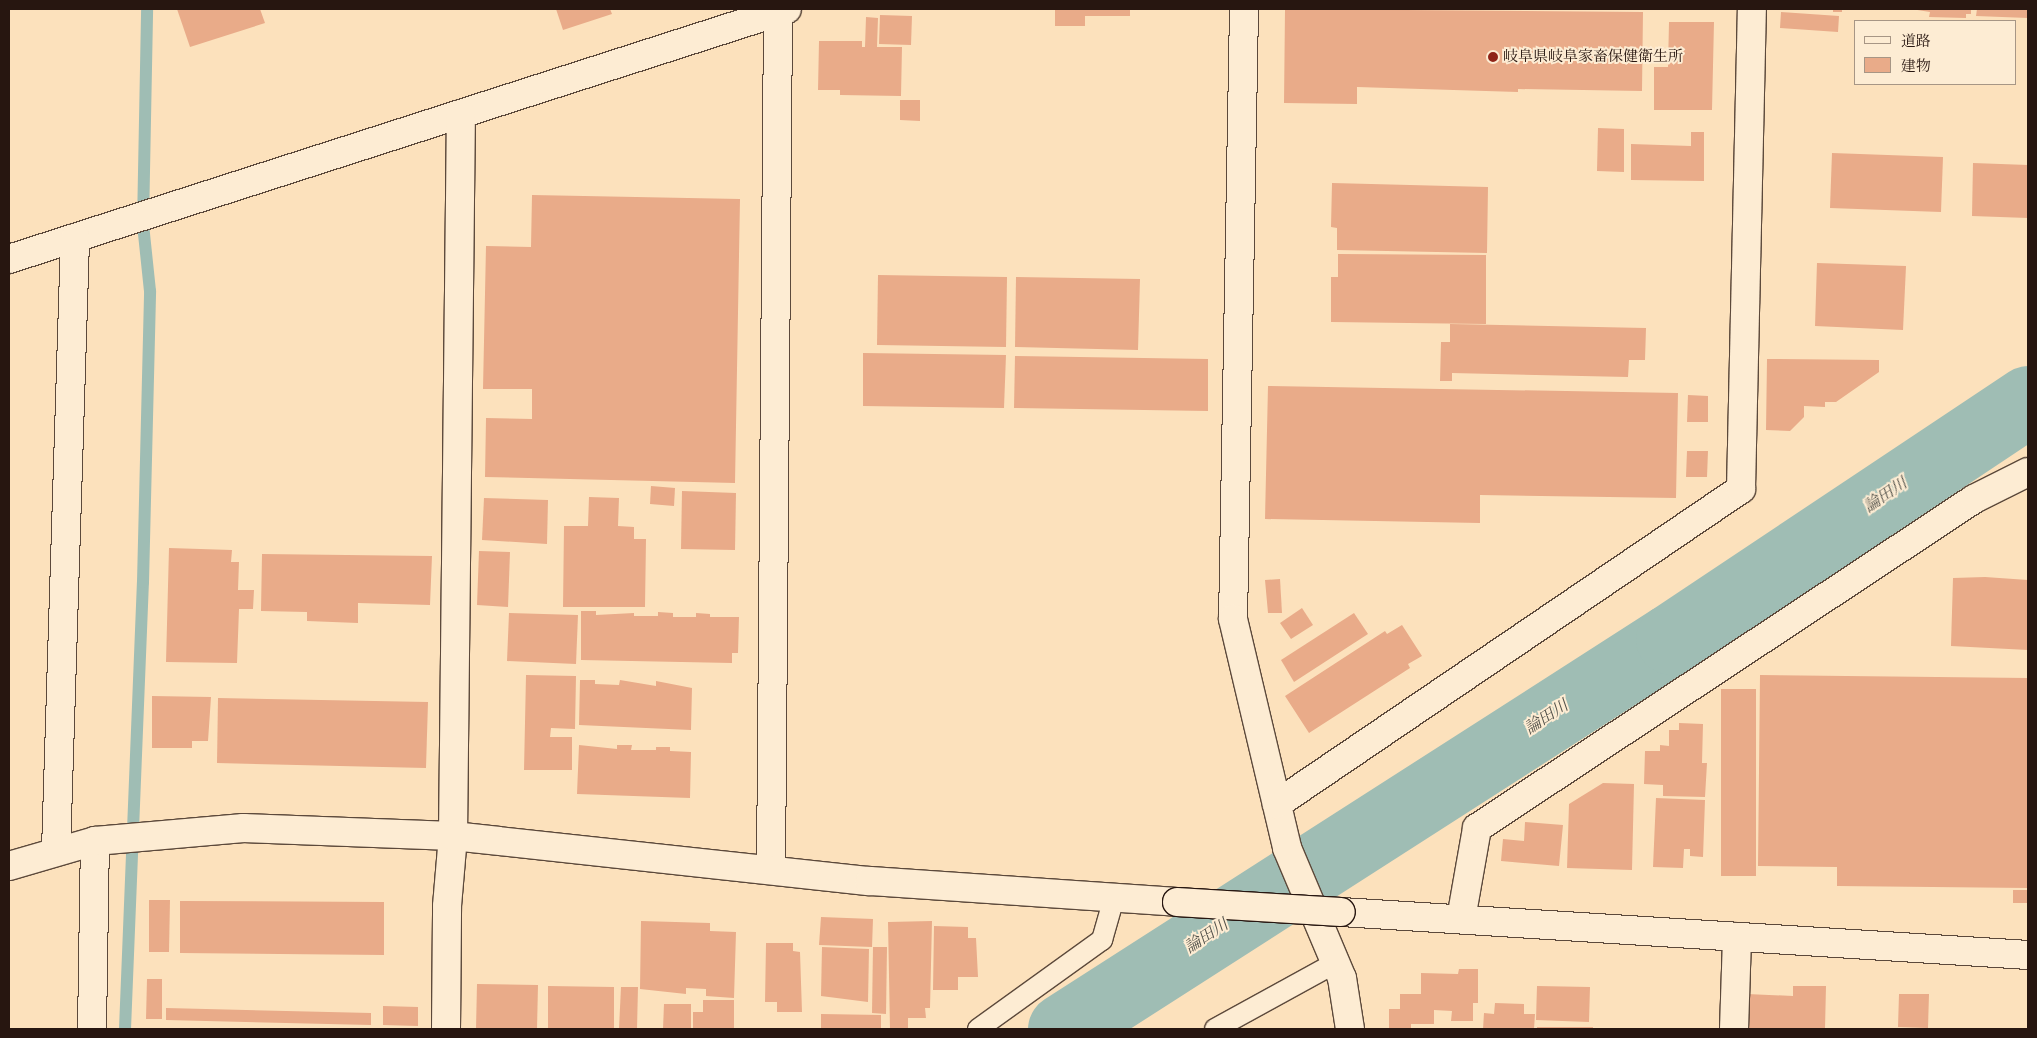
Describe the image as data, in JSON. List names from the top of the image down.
{
  "water": ["論田川"],
  "places": ["岐阜県岐阜家畜保健衛生所"],
  "legend": ["道路", "建物"]
}
